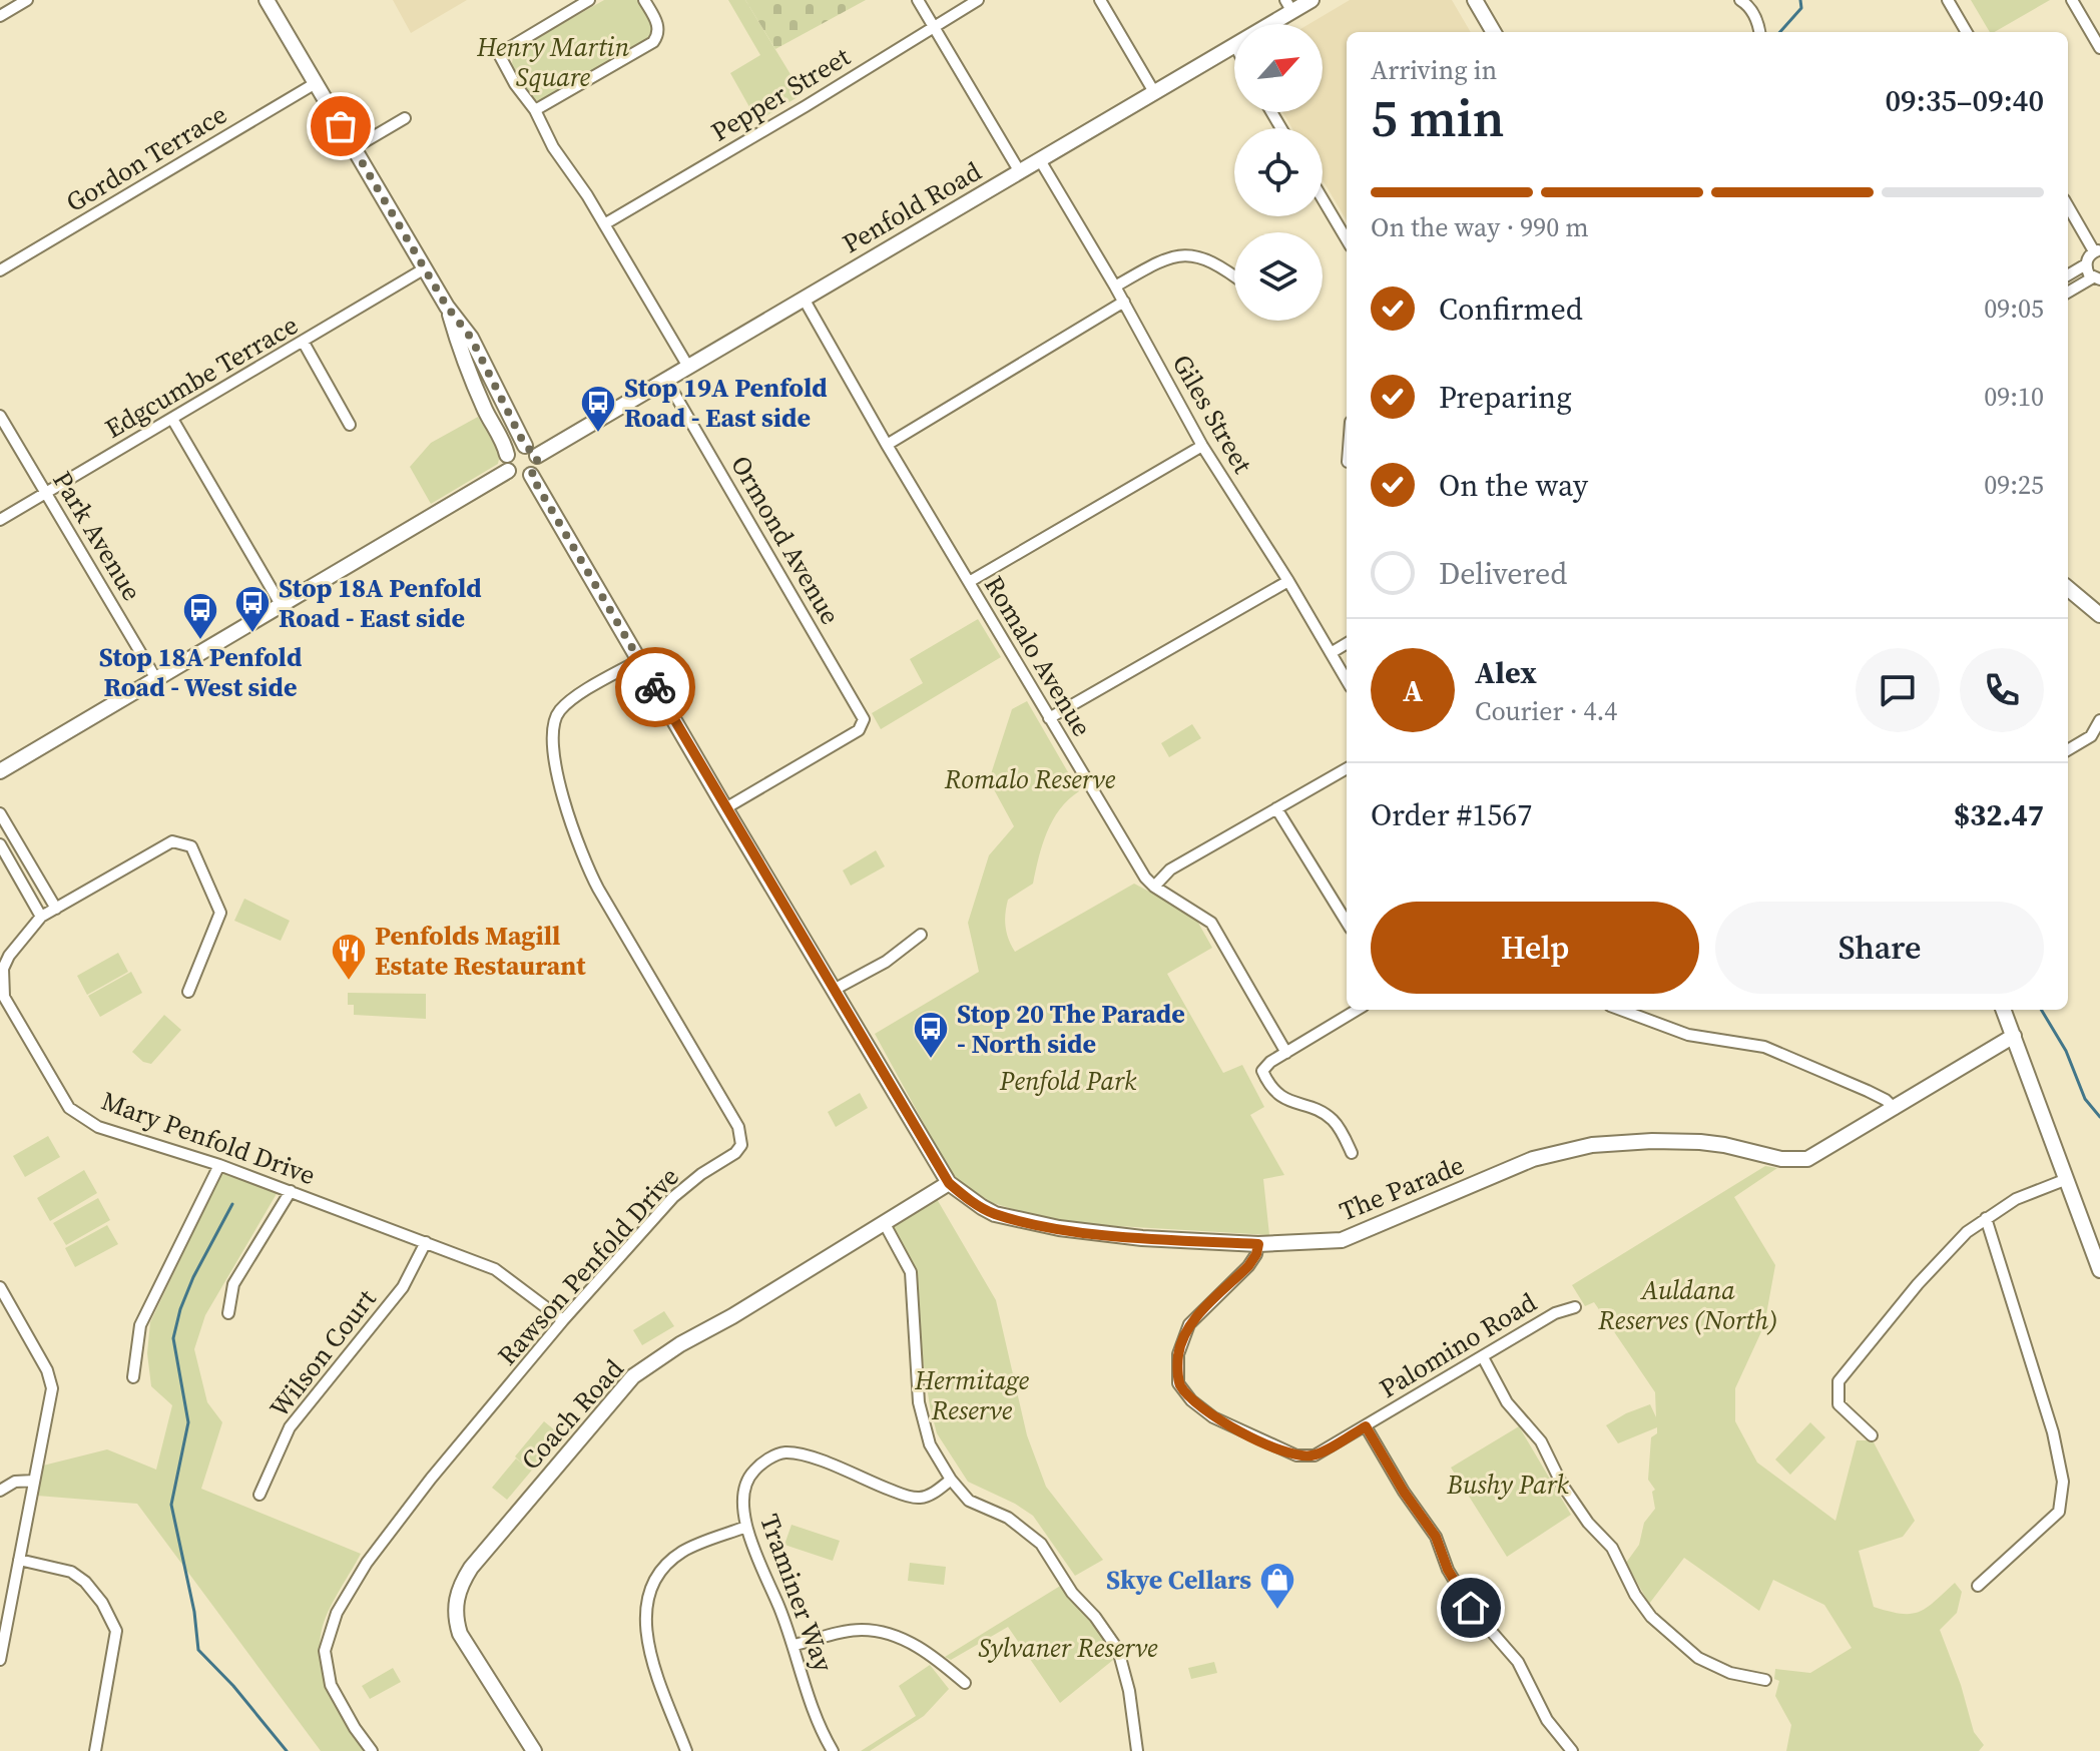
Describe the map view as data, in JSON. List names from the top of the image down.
{
  "streets": {
    "main road": ["Penfold Road", "The Parade", "Coach Road"],
    "street": [
      "Pepper Street",
      "Gordon Terrace",
      "Edgcumbe Terrace",
      "Giles Street",
      "Park Avenue",
      "Ormond Avenue",
      "Romalo Avenue",
      "Mary Penfold Drive",
      "Rawson Penfold Drive",
      "Palomino Road",
      "Wilson Court",
      "Traminer Way"
    ]
  },
  "crossings": [
    ["Penfold Road", "Giles Street"],
    ["Penfold Road", "Ormond Avenue"],
    ["Penfold Road", "Romalo Avenue"],
    ["Penfold Road", "The Parade"],
    ["Edgcumbe Terrace", "Park Avenue"],
    ["Ormond Avenue", "The Parade"],
    ["Mary Penfold Drive", "Rawson Penfold Drive"],
    ["Mary Penfold Drive", "Wilson Court"],
    ["The Parade", "Rawson Penfold Drive"],
    ["The Parade", "Palomino Road"],
    ["The Parade", "Coach Road"]
  ],
  "parks": [
    "Henry Martin Square",
    "Romalo Reserve",
    "Penfold Park",
    "Auldana Reserves (North)",
    "Hermitage Reserve",
    "Bushy Park",
    "Sylvaner Reserve"
  ],
  "places": {
    "bus stop": [
      "Stop 19A Penfold Road - East side",
      "Stop 18A Penfold Road - East side",
      "Stop 18A Penfold Road - West side",
      "Stop 20 The Parade - North side"
    ],
    "restaurant": ["Penfolds Magill Estate Restaurant"],
    "shop": ["Skye Cellars"]
  },
  "north": "top right",
  "page": {
    "heading": ["5 min", "Arriving in", "09:35–09:40"],
    "panel": [
      "Alex",
      "Courier · 4.4",
      "Order #1567",
      "$32.47"
    ],
    "bar": "On the way · 990 m",
    "list": [
      ["Confirmed", "09:05"],
      ["Preparing", "09:10"],
      ["On the way", "09:25"],
      "Delivered"
    ],
    "round": "A",
    "buttons": ["Help", "Share"]
  }
}
